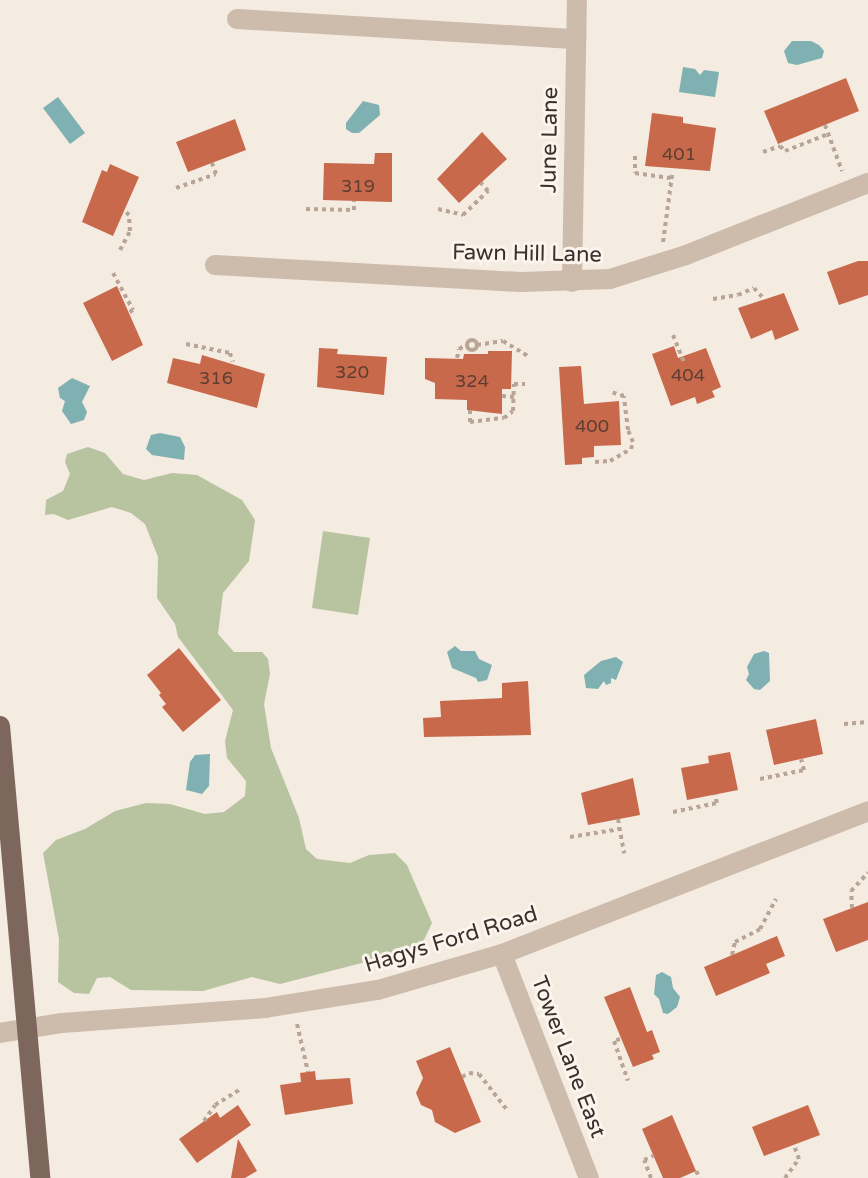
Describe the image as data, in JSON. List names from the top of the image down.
{
  "streets": {
    "street": [
      "June Lane",
      "Fawn Hill Lane",
      "Hagys Ford Road",
      "Tower Lane East"
    ]
  },
  "crossings": [
    ["June Lane", "Fawn Hill Lane"],
    ["Hagys Ford Road", "Tower Lane East"]
  ],
  "house_numbers": [
    "401",
    "319",
    "320",
    "404",
    "316",
    "324",
    "400"
  ]
}
